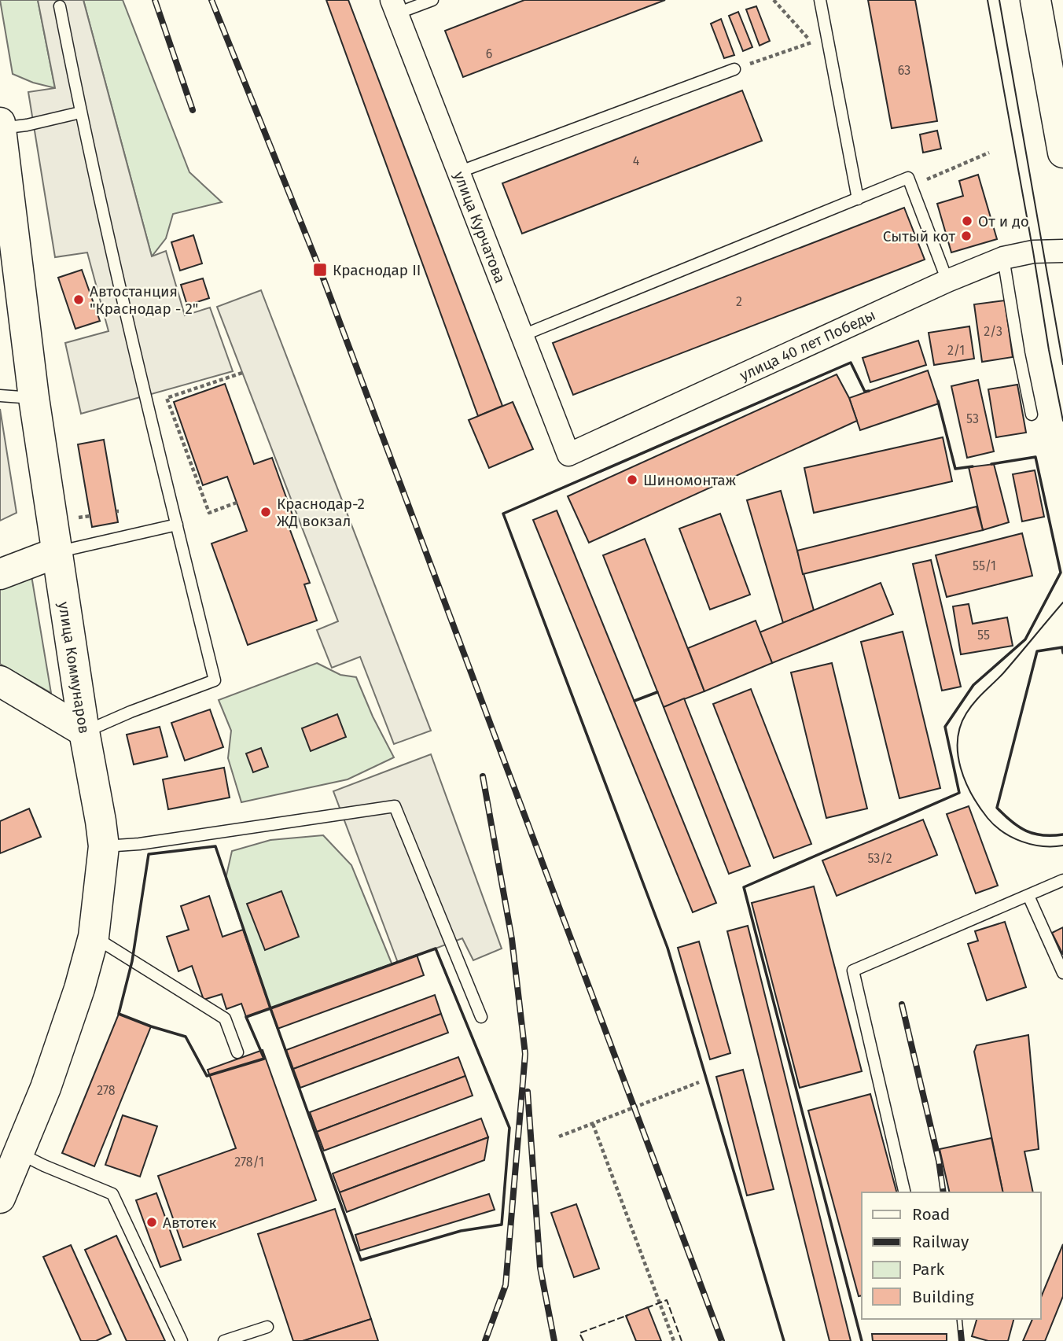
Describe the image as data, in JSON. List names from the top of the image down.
{
  "streets": {
    "main road": ["улица Коммунаров"],
    "street": ["улица Курчатова", "улица 40 лет Победы"]
  },
  "crossings": [
    ["улица Курчатова", "улица 40 лет Победы"]
  ],
  "places": {
    "other": [
      "От и до",
      "Сытый кот",
      "Автостанция \"Краснодар - 2\"",
      "Шиномонтаж",
      "Краснодар-2 ЖД вокзал",
      "Автотек"
    ],
    "transit": ["Краснодар II"]
  },
  "house_numbers": [
    "6",
    "63",
    "4",
    "2",
    "2/3",
    "2/1",
    "53",
    "55/1",
    "55",
    "53/2",
    "278",
    "278/1"
  ],
  "legend": [
    "Road",
    "Railway",
    "Park",
    "Building"
  ]
}
